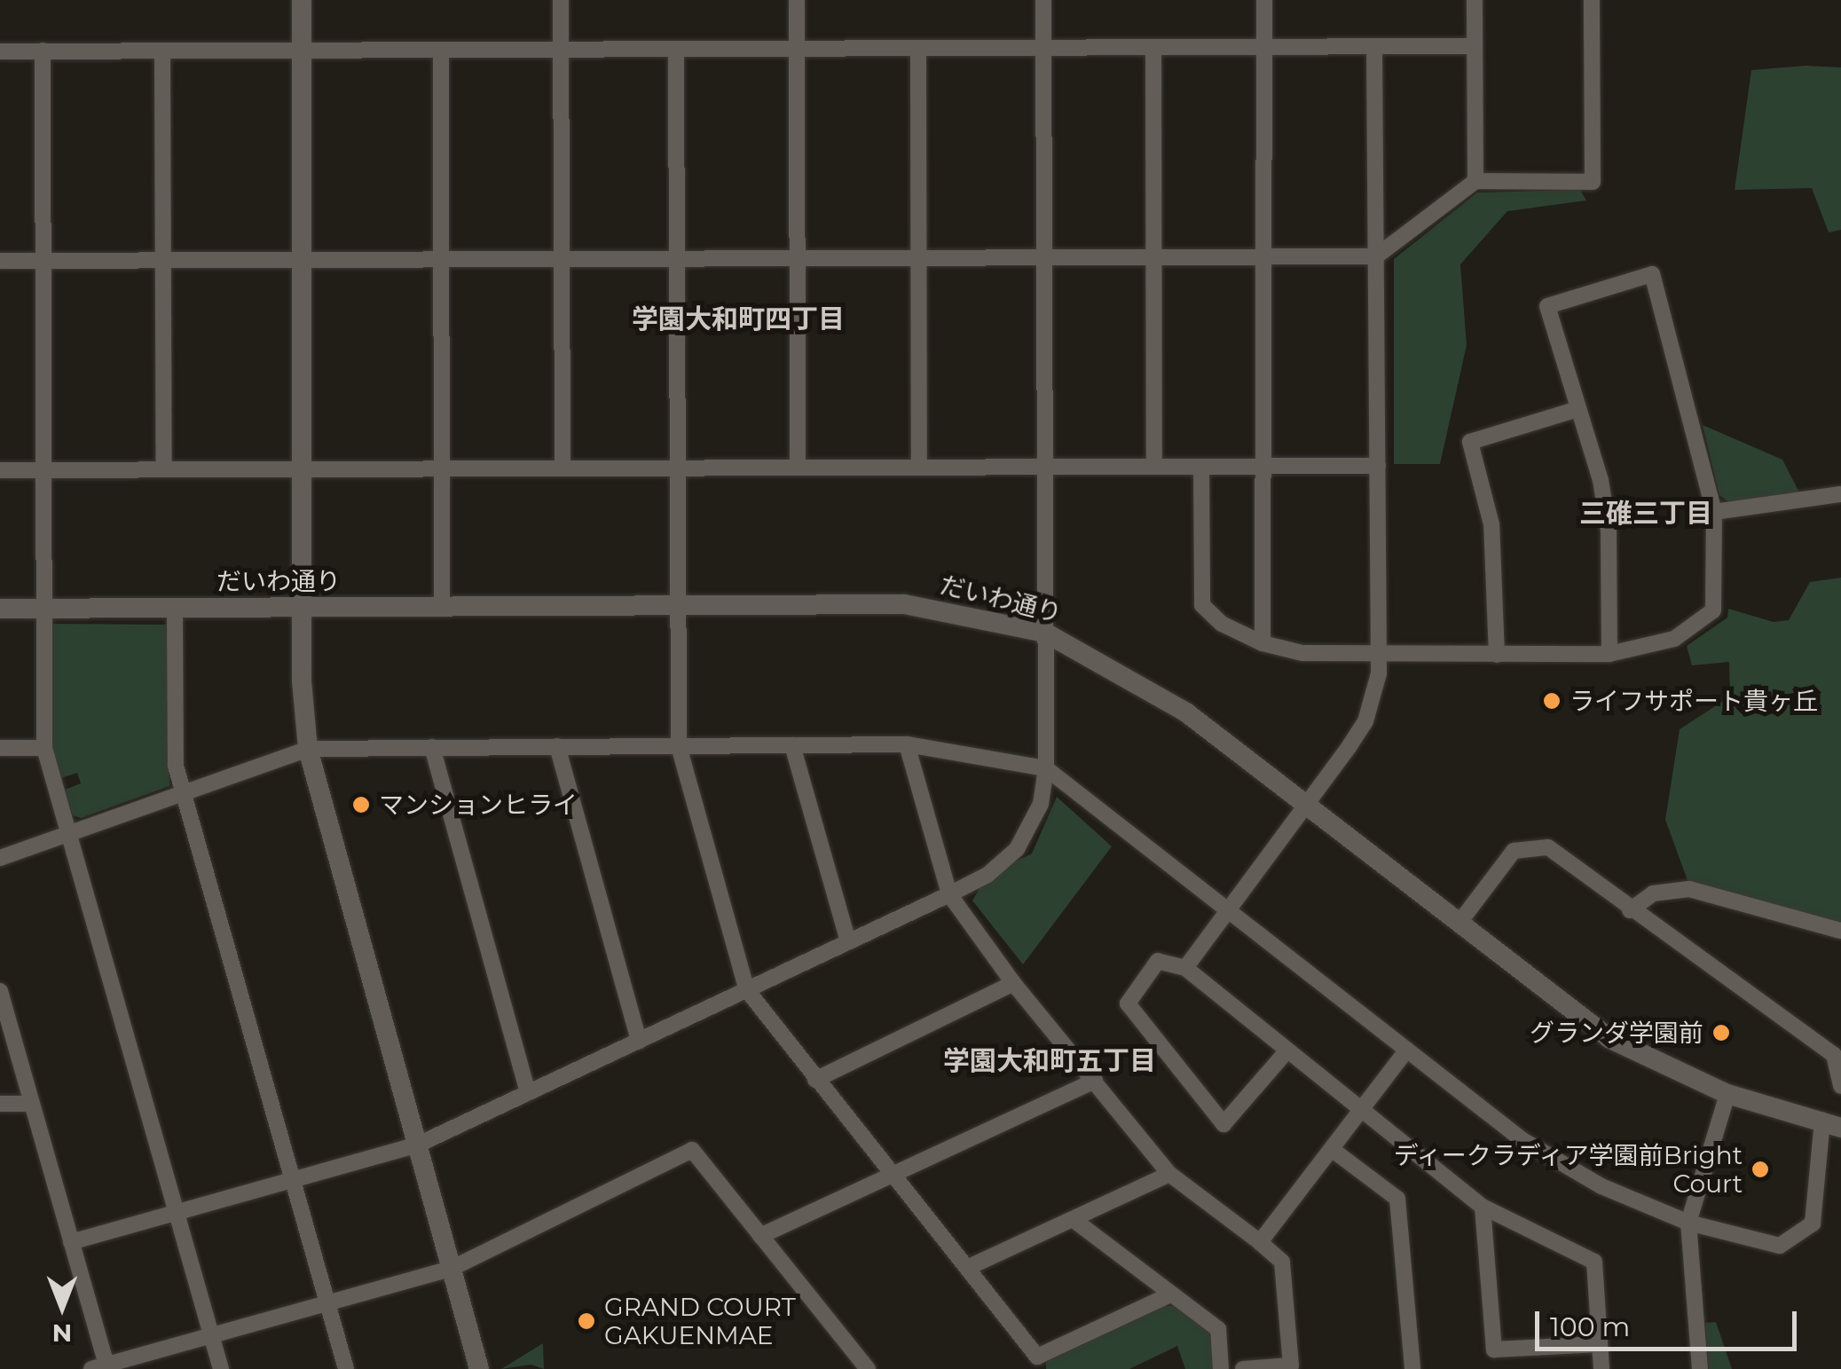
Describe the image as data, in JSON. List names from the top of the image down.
{
  "streets": {
    "street": ["だいわ通り"]
  },
  "districts": ["学園大和町四丁目", "三碓三丁目", "学園大和町五丁目"],
  "places": [
    "ライフサポート貴ヶ丘",
    "マンションヒライ",
    "グランダ学園前",
    "ディークラディア学園前Bright Court",
    "GRAND COURT GAKUENMAE"
  ],
  "scale_bar": "100 m",
  "north": "bottom"
}
